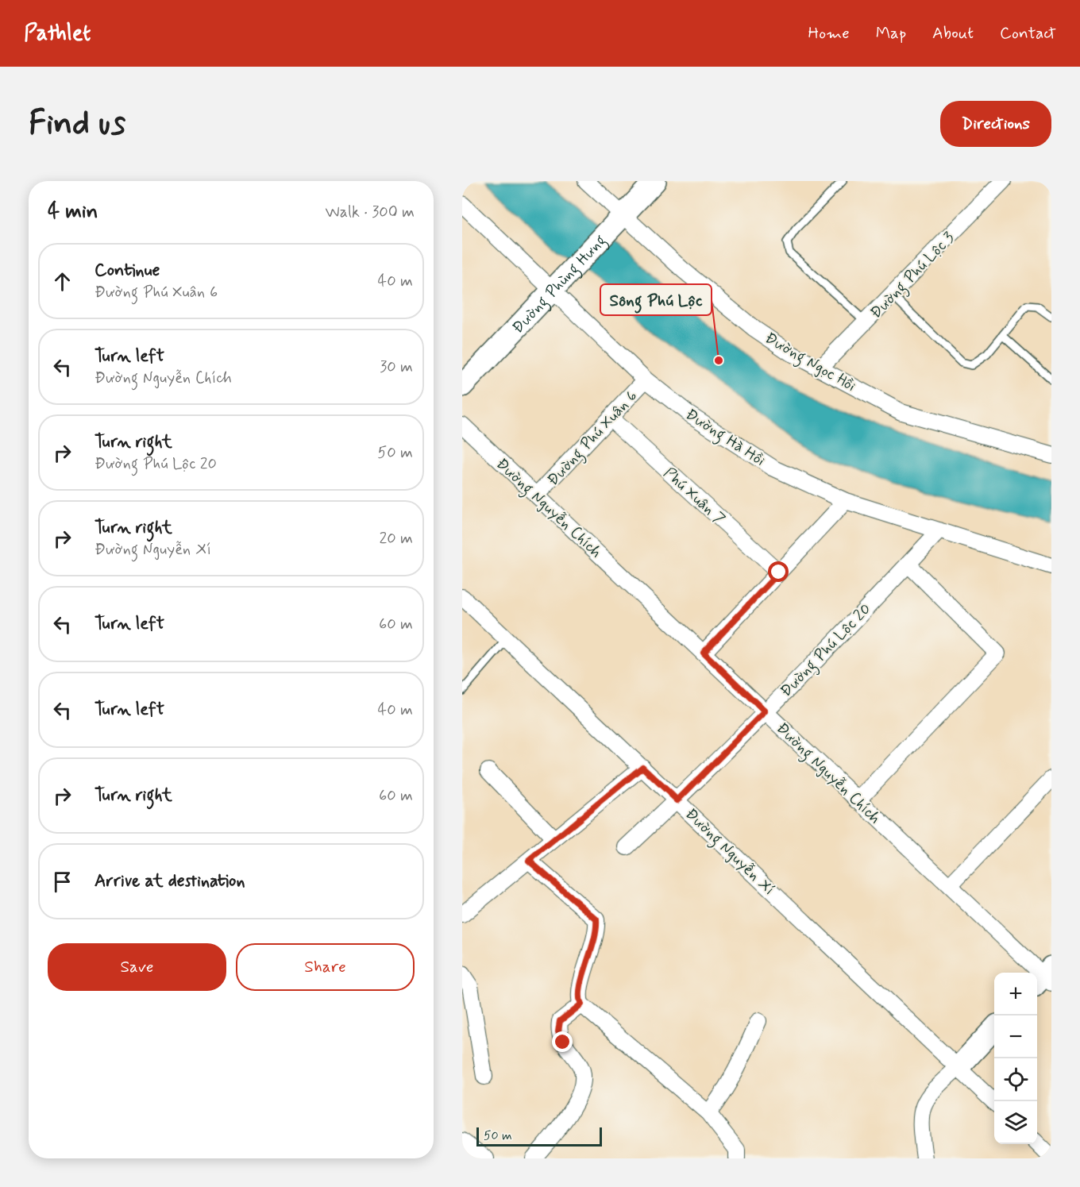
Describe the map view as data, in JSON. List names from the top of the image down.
{
  "streets": {
    "street": [
      "Đường Phú Lộc 3",
      "Đường Phùng Hưng",
      "Đường Ngọc Hồi",
      "Đường Hà Hồi",
      "Đường Phú Xuân 6",
      "Phú Xuân 7",
      "Đường Nguyễn Chích",
      "Đường Phú Lộc 20",
      "Đường Nguyễn Xí"
    ]
  },
  "crossings": [
    ["Đường Phú Lộc 3", "Đường Ngọc Hồi"],
    ["Đường Phùng Hưng", "Đường Ngọc Hồi"],
    ["Đường Phùng Hưng", "Đường Hà Hồi"],
    ["Đường Hà Hồi", "Đường Phú Xuân 6"],
    ["Đường Hà Hồi", "Đường Phú Lộc 20"],
    ["Đường Phú Xuân 6", "Phú Xuân 7"],
    ["Đường Phú Xuân 6", "Đường Nguyễn Chích"],
    ["Đường Nguyễn Chích", "Đường Phú Lộc 20"],
    ["Đường Phú Lộc 20", "Đường Nguyễn Xí"]
  ],
  "places": ["Sông Phú Lộc"],
  "scale_bar": "50 m",
  "page": {
    "header": "Pathlet",
    "nav": [
      "Home",
      "Map",
      "About",
      "Contact"
    ],
    "buttons": [
      "Directions",
      ["Save", "Share"]
    ],
    "title": "Find us",
    "heading": ["4 min", "Walk · 300 m"],
    "list": [
      ["Continue", "Đường Phú Xuân 6", "40 m"],
      ["Turn left", "Đường Nguyễn Chích", "30 m"],
      ["Turn right", "Đường Phú Lộc 20", "50 m"],
      ["Turn right", "Đường Nguyễn Xí", "20 m"],
      ["Turn left", "60 m"],
      ["Turn left", "40 m"],
      ["Turn right", "60 m"],
      "Arrive at destination"
    ],
    "map_buttons": ["+", "−"],
    "scale": "50 m"
  }
}
